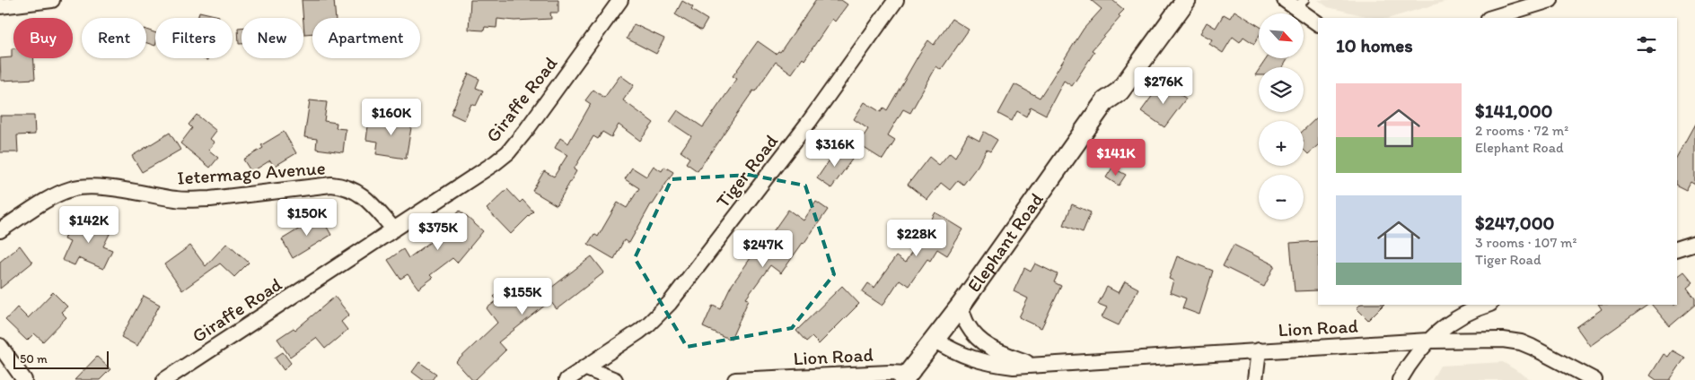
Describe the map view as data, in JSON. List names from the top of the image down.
{
  "streets": {
    "street": [
      "Giraffe Road",
      "Tiger Road",
      "Ietermago Avenue",
      "Elephant Road",
      "Lion Road"
    ]
  },
  "crossings": [
    ["Giraffe Road", "Ietermago Avenue"],
    ["Elephant Road", "Lion Road"]
  ],
  "scale_bar": "50 m",
  "north": "bottom right",
  "page": {
    "map_buttons": ["+", "−"],
    "chip": [
      "Buy",
      "Rent",
      "Filters",
      "New",
      "Apartment"
    ],
    "heading": "10 homes",
    "price": [
      "$276K",
      "$160K",
      "$316K",
      "$141K",
      "$150K",
      "$142K",
      "$375K",
      "$228K",
      "$247K",
      "$155K"
    ],
    "list": [
      {
        "name": "$141,000",
        "note": "2 rooms · 72 m² · Elephant Road"
      },
      {
        "name": "$247,000",
        "note": "3 rooms · 107 m² · Tiger Road"
      }
    ],
    "scale": "50 m"
  }
}
